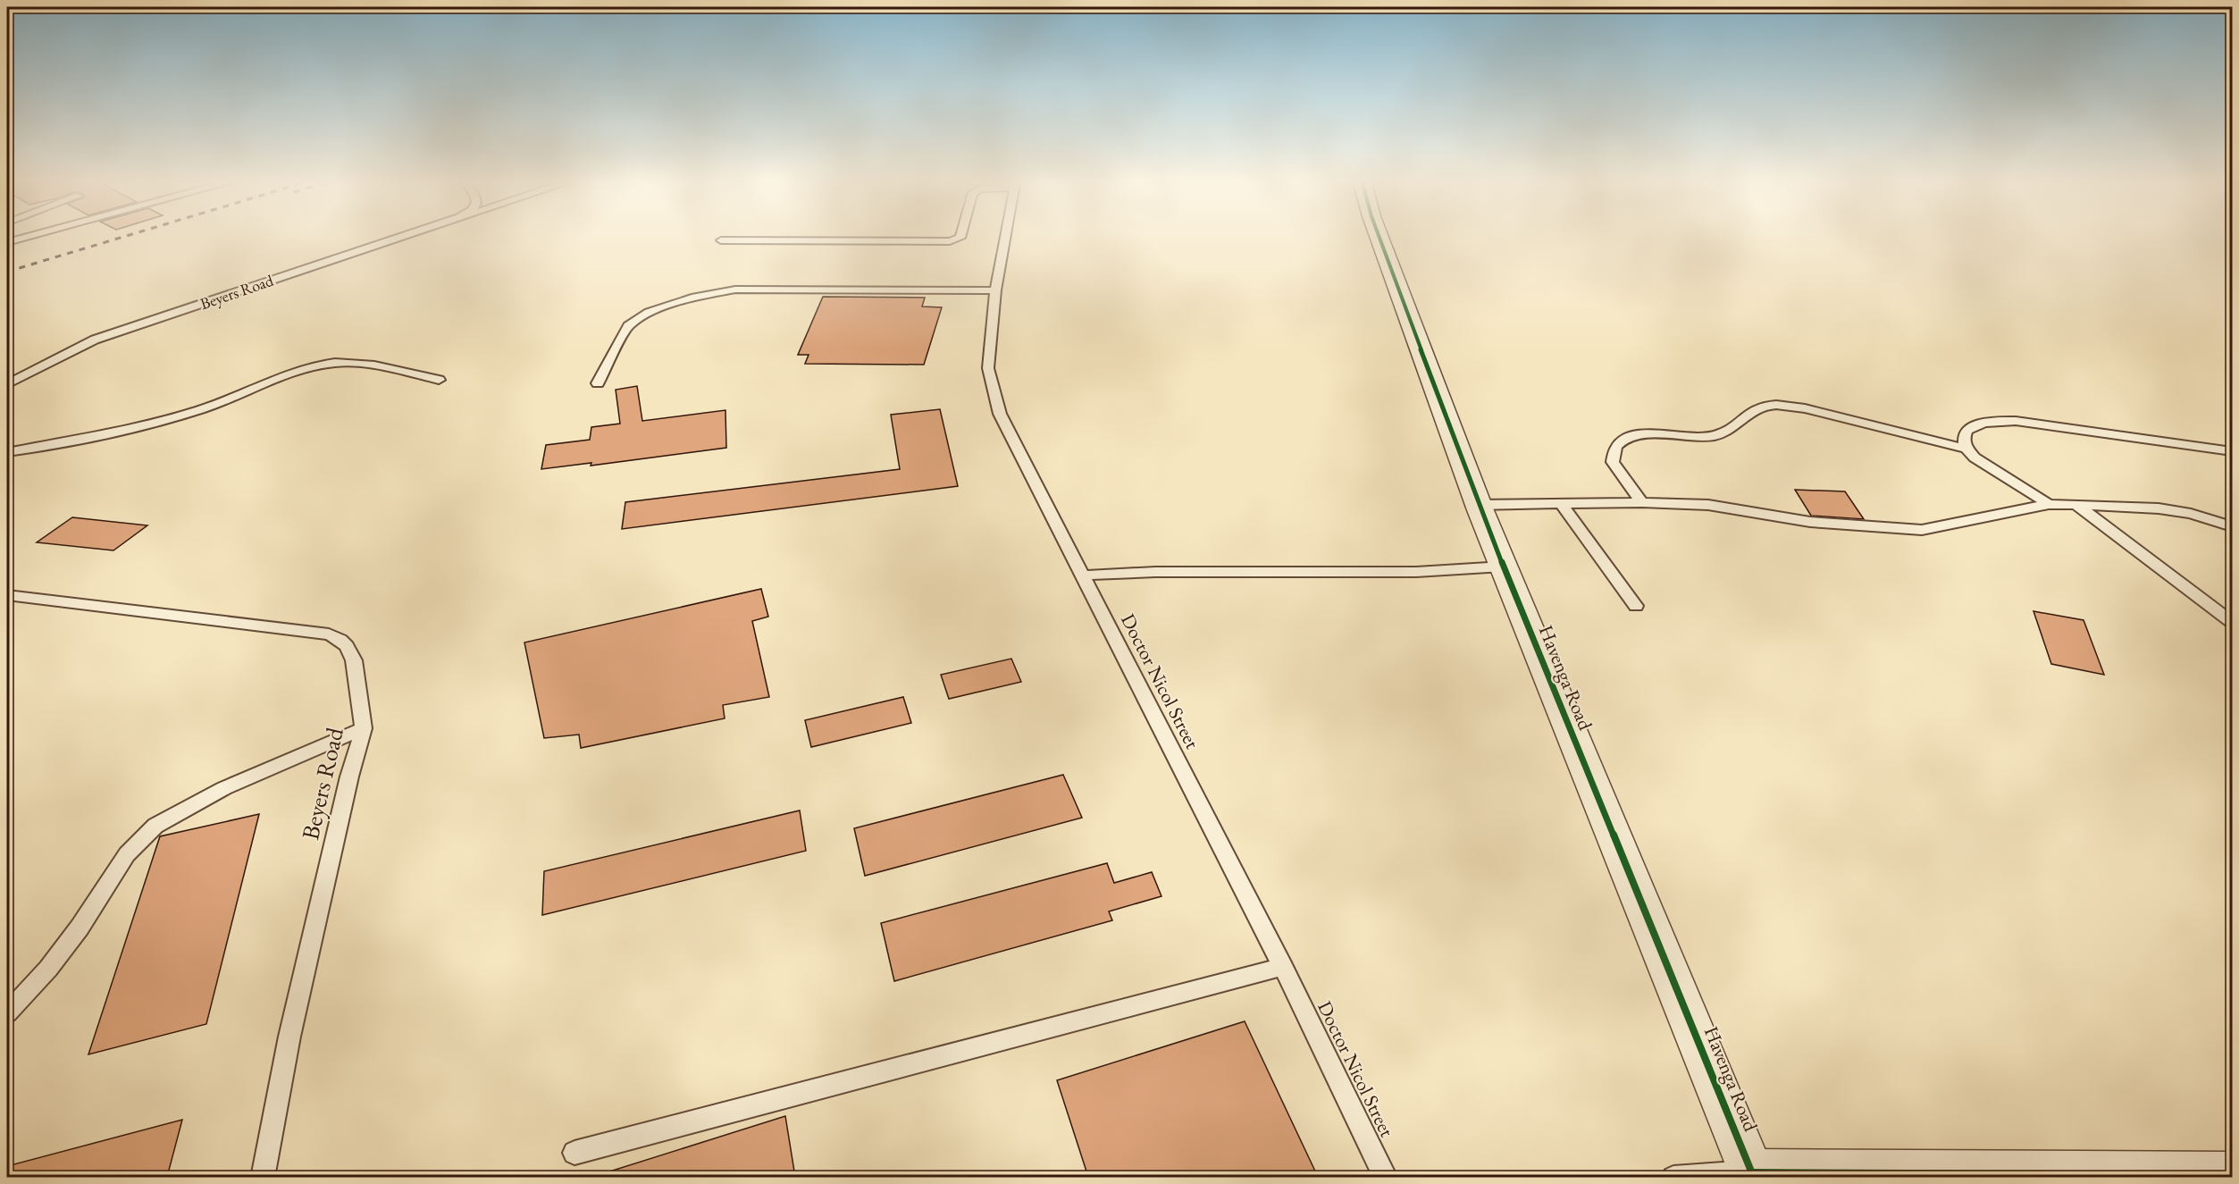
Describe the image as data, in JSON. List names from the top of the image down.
{
  "streets": {
    "street": ["Havenga Road"],
    "lane": ["Beyers Road", "Doctor Nicol Street"]
  }
}
